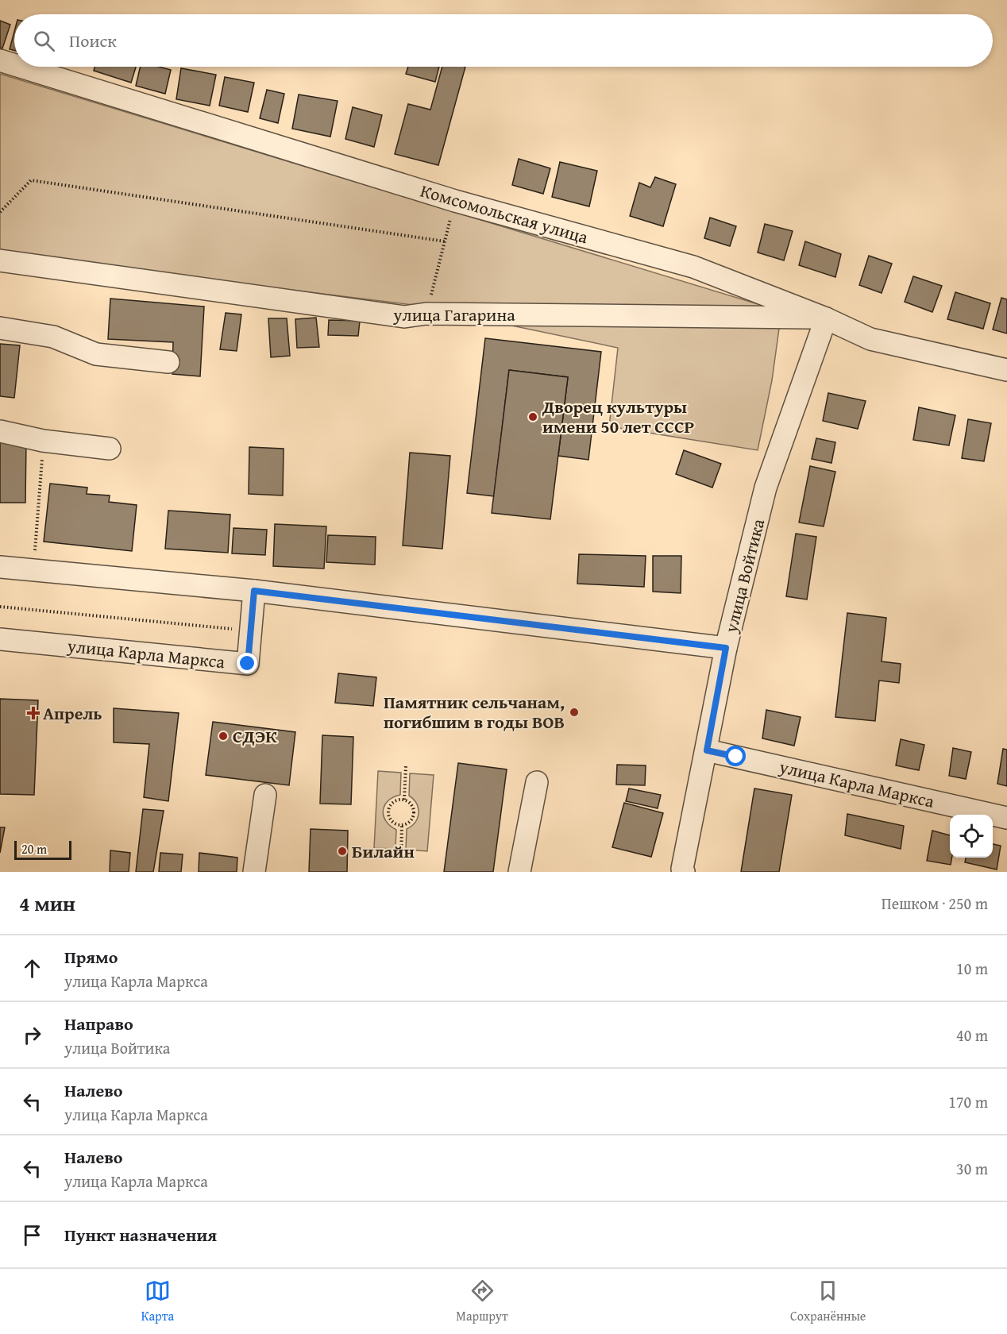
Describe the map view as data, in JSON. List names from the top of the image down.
{
  "streets": {
    "street": [
      "Комсомольская улица",
      "улица Гагарина",
      "улица Войтика",
      "улица Карла Маркса"
    ]
  },
  "crossings": [
    ["Комсомольская улица", "улица Гагарина"],
    ["Комсомольская улица", "улица Войтика"],
    ["улица Гагарина", "улица Войтика"],
    ["улица Войтика", "улица Карла Маркса"]
  ],
  "places": {
    "other": [
      "Дворец культуры имени 50 лет СССР",
      "Памятник сельчанам, погибшим в годы ВОВ",
      "СДЭК",
      "Билайн"
    ],
    "health": ["Апрель"]
  },
  "scale_bar": "20 m",
  "page": {
    "search": "Поиск",
    "scale": "20 m",
    "heading": ["4 мин", "Пешком · 250 m"],
    "list": [
      ["Прямо", "улица Карла Маркса", "10 m"],
      ["Направо", "улица Войтика", "40 m"],
      ["Налево", "улица Карла Маркса", "170 m"],
      ["Налево", "улица Карла Маркса", "30 m"],
      "Пункт назначения"
    ],
    "nav": ["Карта", "Маршрут", "Сохранённые"]
  }
}
